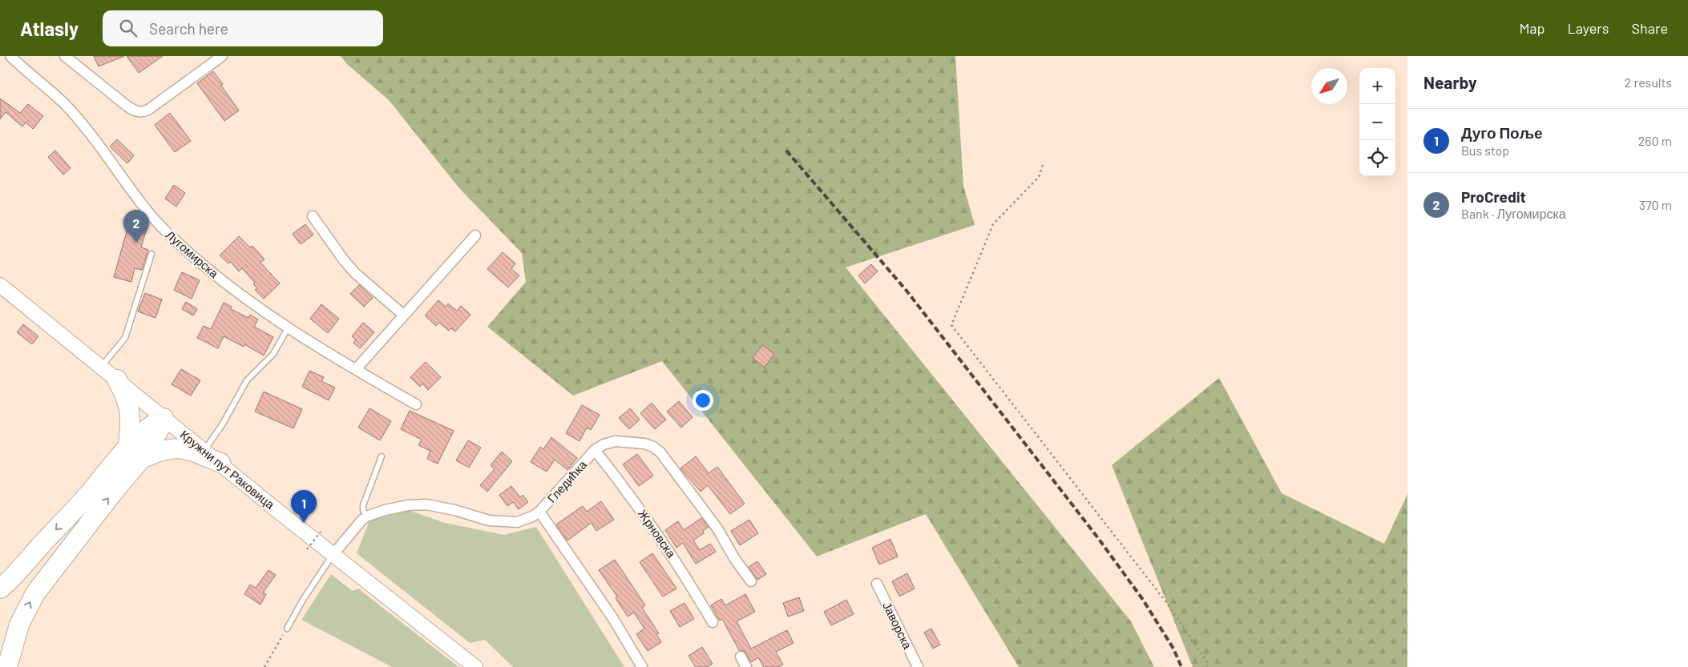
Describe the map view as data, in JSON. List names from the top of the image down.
{
  "streets": {
    "main road": ["Кружни пут Раковица"],
    "street": [
      "Лугомирска",
      "Гледићка",
      "Жрновска",
      "Јаворска"
    ]
  },
  "crossings": [
    ["Гледићка", "Жрновска"]
  ],
  "north": "bottom left",
  "page": {
    "header": "Atlasly",
    "search": "Search here",
    "nav": ["Map", "Layers", "Share"],
    "heading": ["Nearby", "2 results"],
    "map_buttons": ["+", "−"],
    "list": [
      {
        "mark": "1",
        "name": "Дуго Поље",
        "note": "Bus stop",
        "value": "260 m"
      },
      {
        "mark": "2",
        "name": "ProCredit",
        "note": "Bank · Лугомирска",
        "value": "370 m"
      }
    ],
    "pins": ["2", "1"]
  }
}
